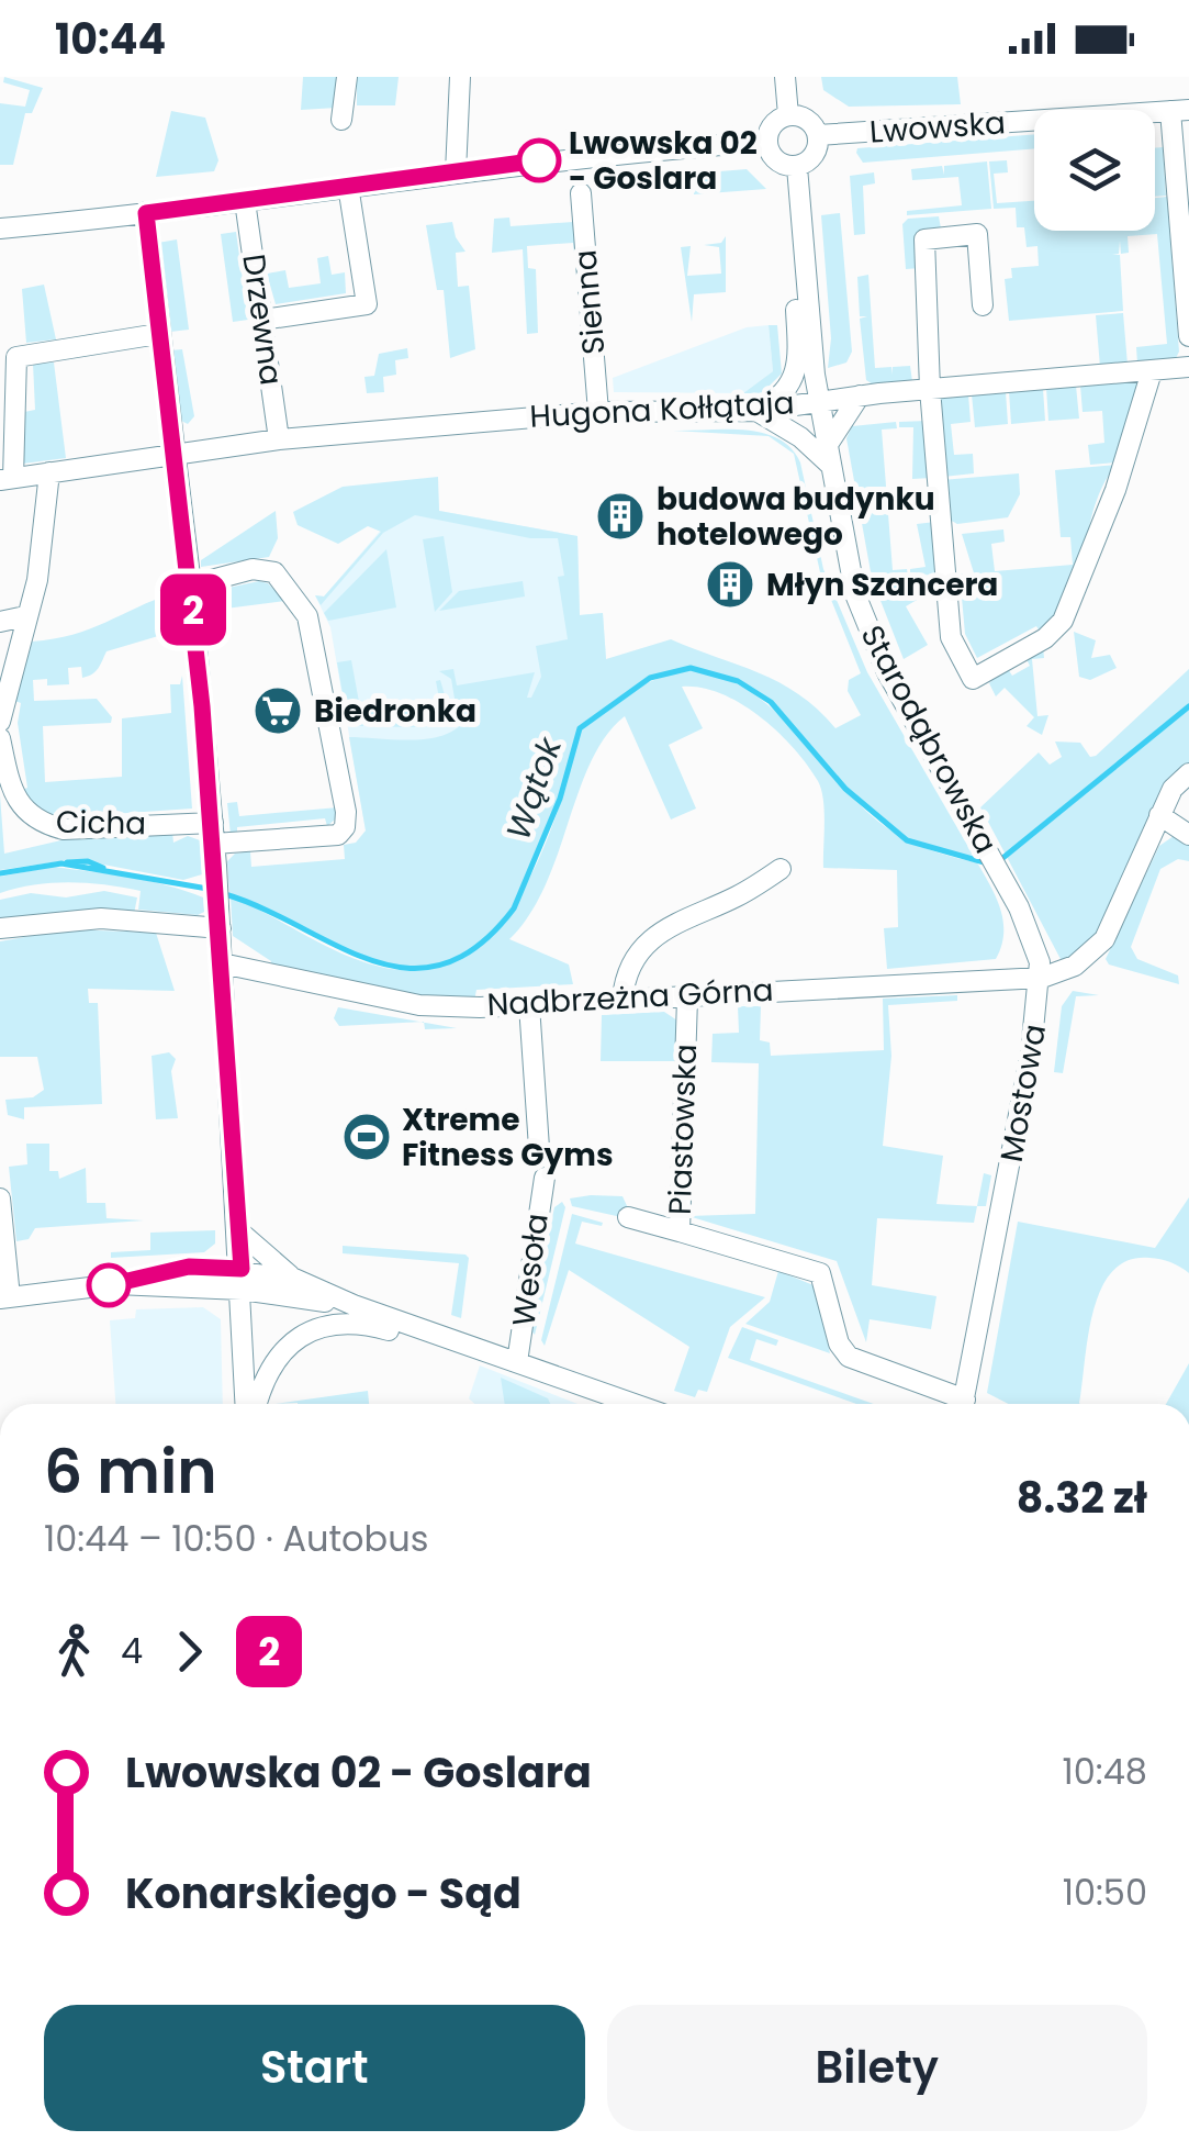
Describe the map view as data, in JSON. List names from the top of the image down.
{
  "streets": {
    "street": [
      "Lwowska",
      "Sienna",
      "Drzewna",
      "Hugona Kołłątaja",
      "Starodąbrowska",
      "Cicha",
      "Nadbrzeżna Górna",
      "Mostowa",
      "Piastowska",
      "Wesoła"
    ]
  },
  "crossings": [
    ["Lwowska", "Starodąbrowska"],
    ["Sienna", "Hugona Kołłątaja"],
    ["Drzewna", "Hugona Kołłątaja"],
    ["Hugona Kołłątaja", "Starodąbrowska"],
    ["Starodąbrowska", "Nadbrzeżna Górna"],
    ["Starodąbrowska", "Mostowa"],
    ["Nadbrzeżna Górna", "Mostowa"],
    ["Nadbrzeżna Górna", "Piastowska"]
  ],
  "water": ["Wątok"],
  "places": {
    "other": ["Lwowska 02 - Goslara"],
    "building": ["budowa budynku hotelowego", "Młyn Szancera"],
    "supermarket": ["Biedronka"],
    "sports": ["Xtreme Fitness Gyms"]
  },
  "lines": ["bus line 2"],
  "page": {
    "status": "10:44",
    "on_map": "2",
    "heading": ["6 min", "10:44 – 10:50 · Autobus", "8.32 zł"],
    "legs": ["4", "2"],
    "list": [
      {
        "name": "Lwowska 02 - Goslara",
        "value": "10:48"
      },
      {
        "name": "Konarskiego - Sąd",
        "value": "10:50"
      }
    ],
    "buttons": ["Start", "Bilety"]
  }
}
